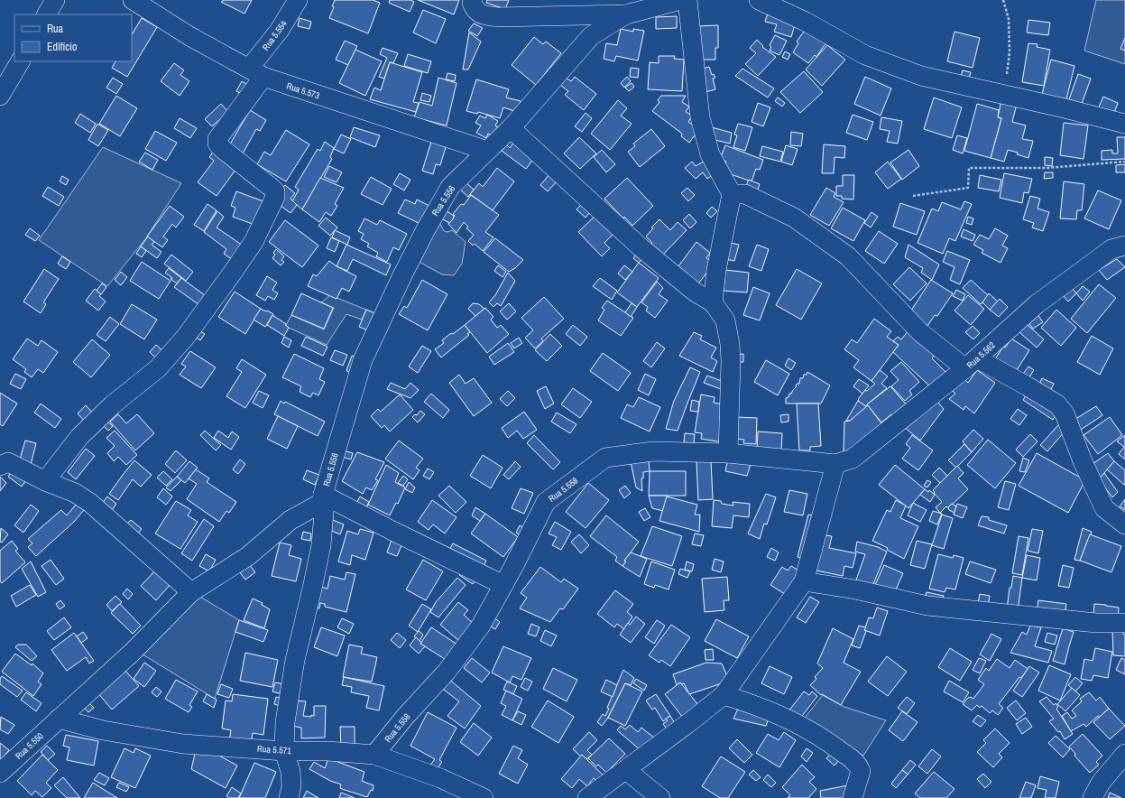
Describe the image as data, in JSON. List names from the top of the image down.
{
  "streets": {
    "street": [
      "Rua 5.554",
      "Rua 5.573",
      "Rua 5.556",
      "Rua 5.562",
      "Rua 5.558",
      "Rua 5.550",
      "Rua 5.571"
    ]
  },
  "crossings": [
    ["Rua 5.554", "Rua 5.573"],
    ["Rua 5.573", "Rua 5.556"],
    ["Rua 5.556", "Rua 5.550"],
    ["Rua 5.556", "Rua 5.571"],
    ["Rua 5.562", "Rua 5.558"],
    ["Rua 5.558", "Rua 5.571"],
    ["Rua 5.550", "Rua 5.571"]
  ],
  "legend": ["Rua", "Edifício"]
}
